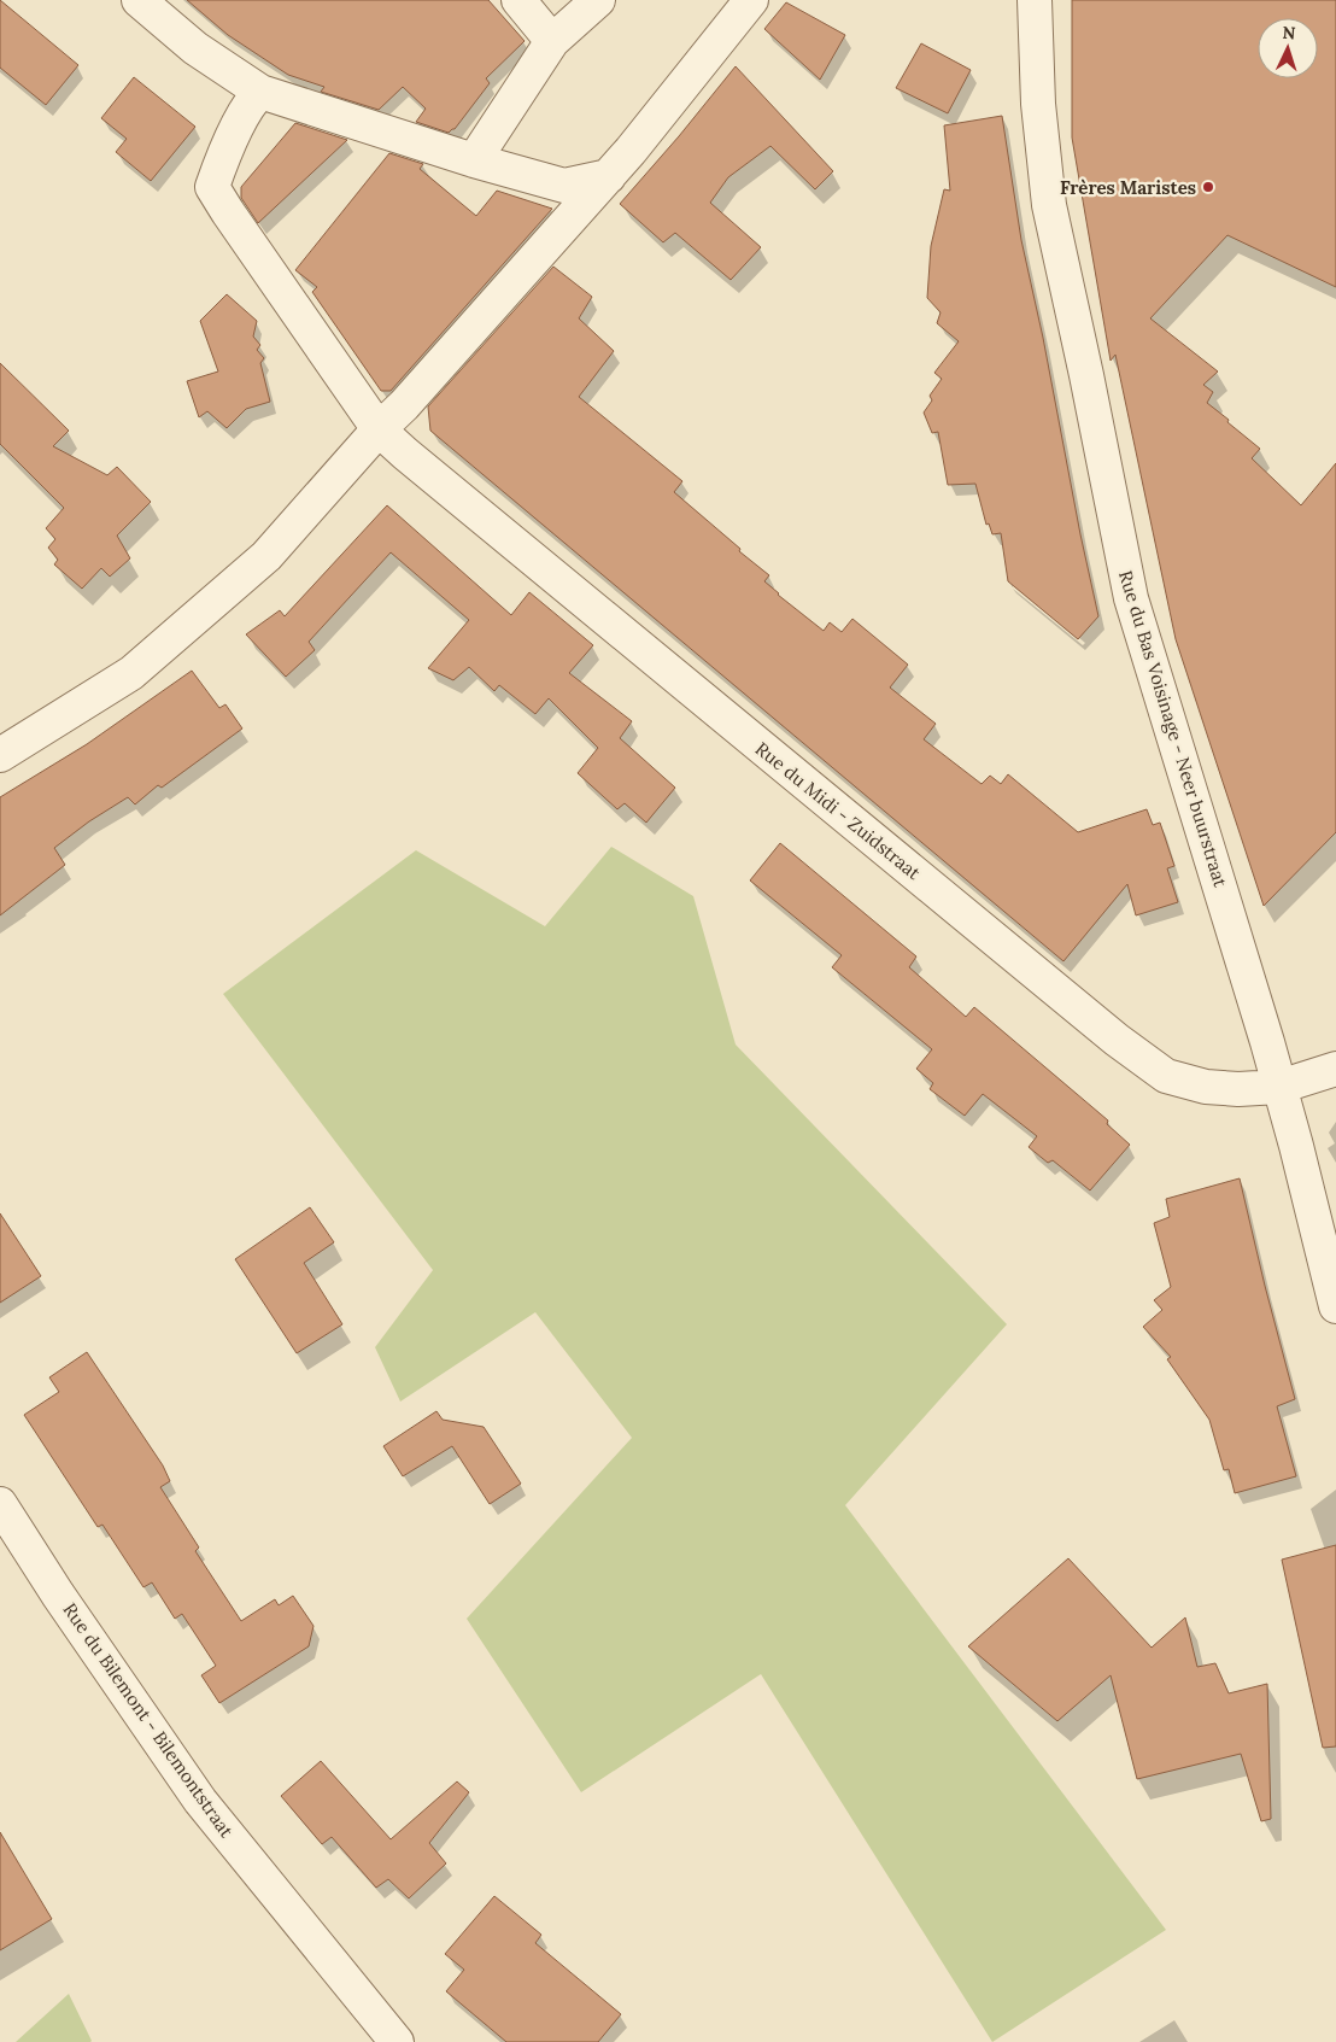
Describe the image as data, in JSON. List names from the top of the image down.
{
  "streets": {
    "street": ["Rue du Bas Voisinage - Neer buurstraat", "Rue du Midi - Zuidstraat", "Rue du Bilemont - Bilemontstraat"]
  },
  "crossings": [
    ["Rue du Bas Voisinage - Neer buurstraat", "Rue du Midi - Zuidstraat"]
  ],
  "places": ["Frères Maristes"],
  "north": "top"
}
